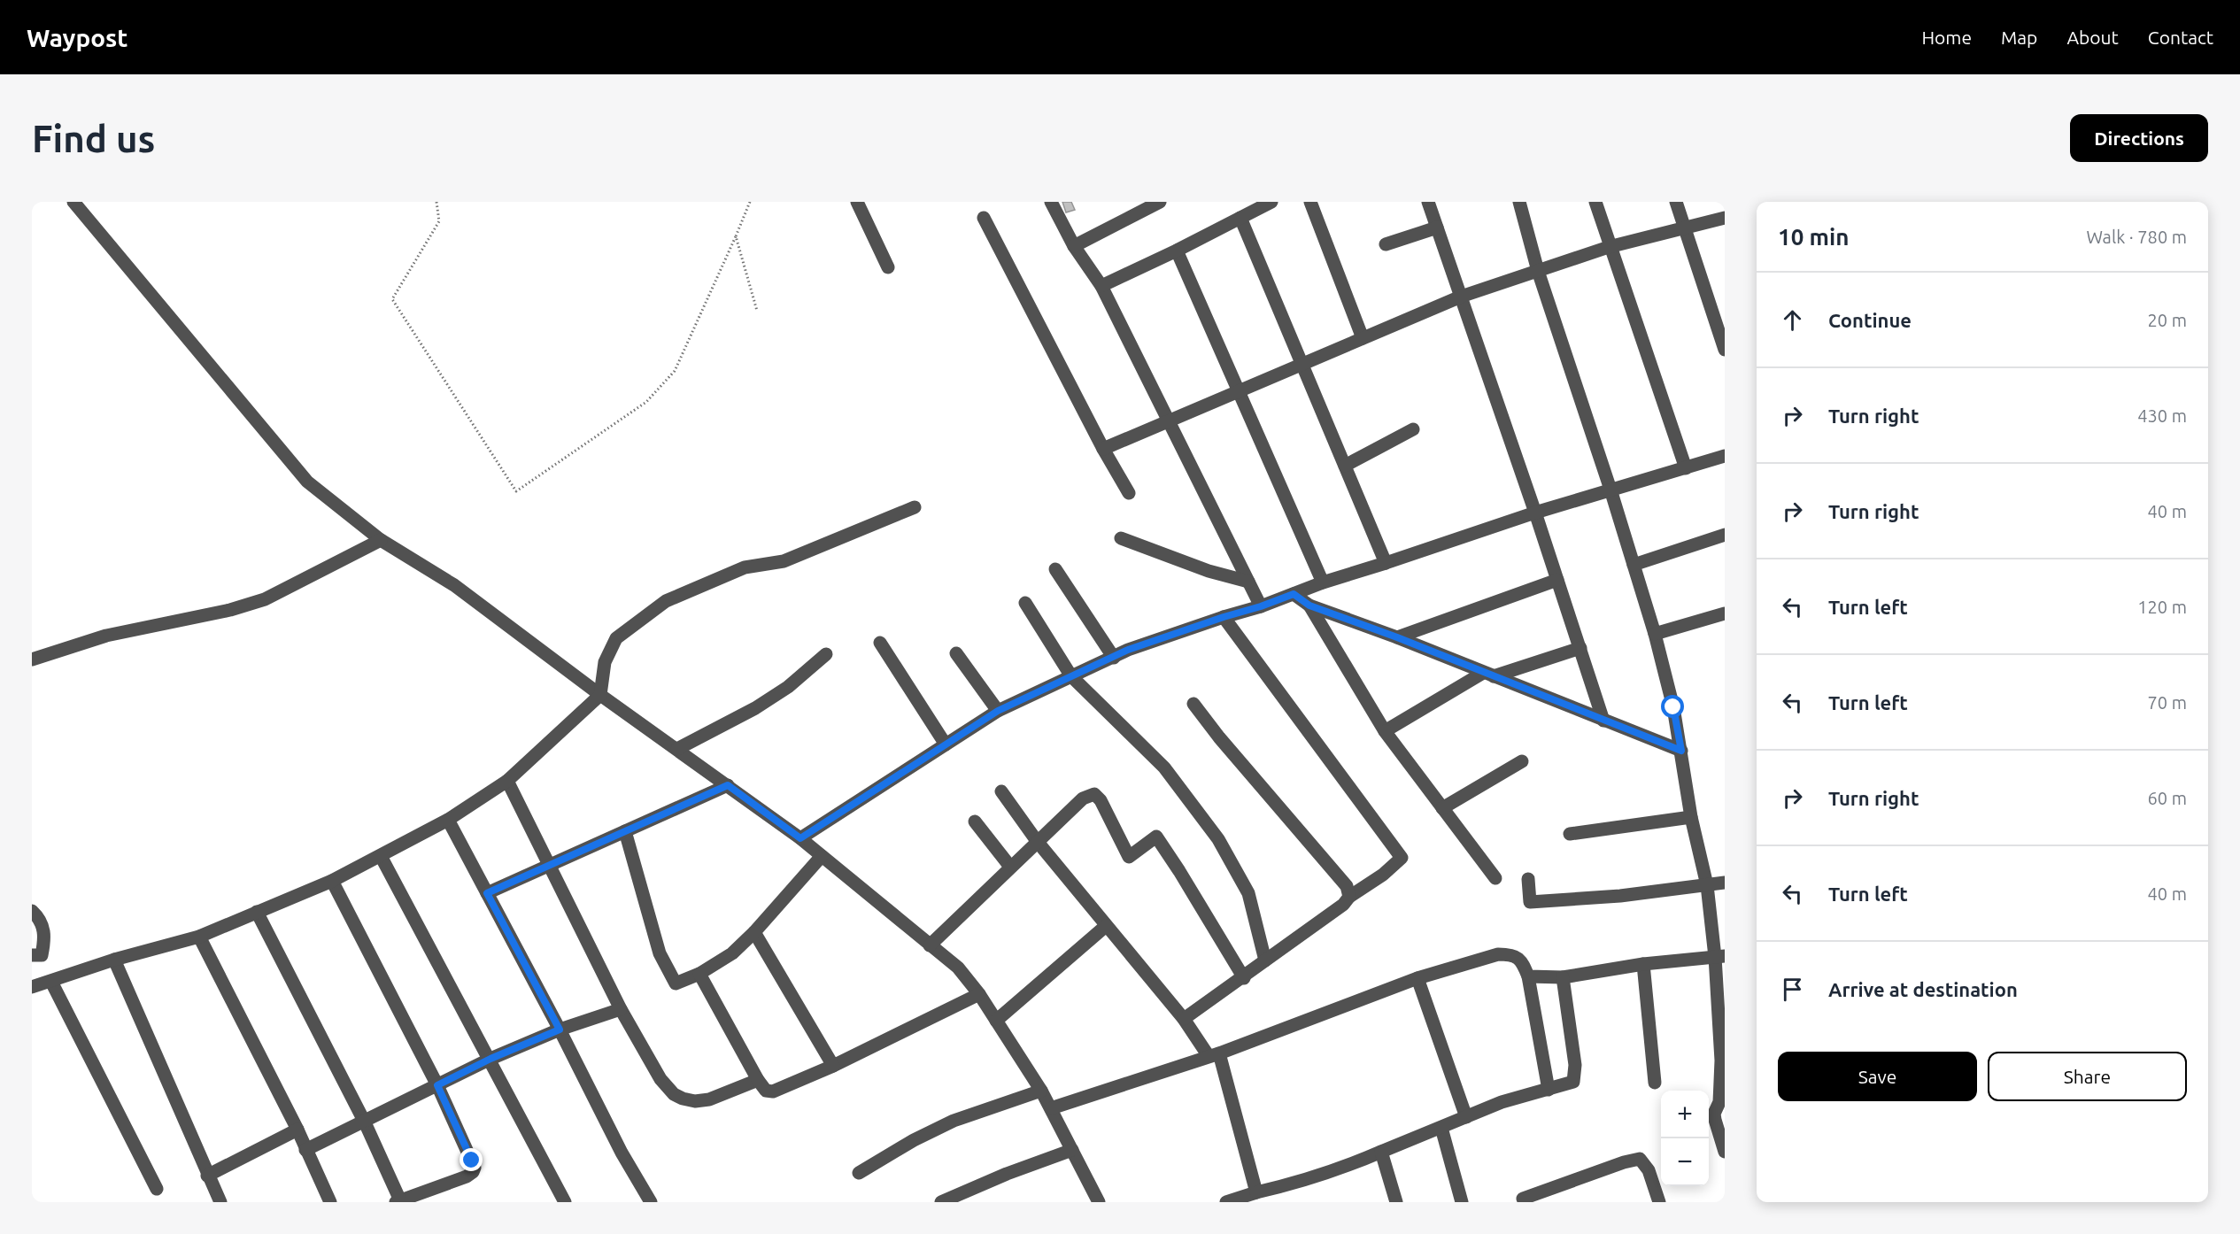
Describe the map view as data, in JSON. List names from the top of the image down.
{
  "page": {
    "header": "Waypost",
    "nav": [
      "Home",
      "Map",
      "About",
      "Contact"
    ],
    "buttons": [
      "Directions",
      ["Save", "Share"]
    ],
    "title": "Find us",
    "heading": ["10 min", "Walk · 780 m"],
    "list": [
      ["Continue", "20 m"],
      ["Turn right", "430 m"],
      ["Turn right", "40 m"],
      ["Turn left", "120 m"],
      ["Turn left", "70 m"],
      ["Turn right", "60 m"],
      ["Turn left", "40 m"],
      "Arrive at destination"
    ],
    "map_buttons": ["+", "−"]
  }
}
